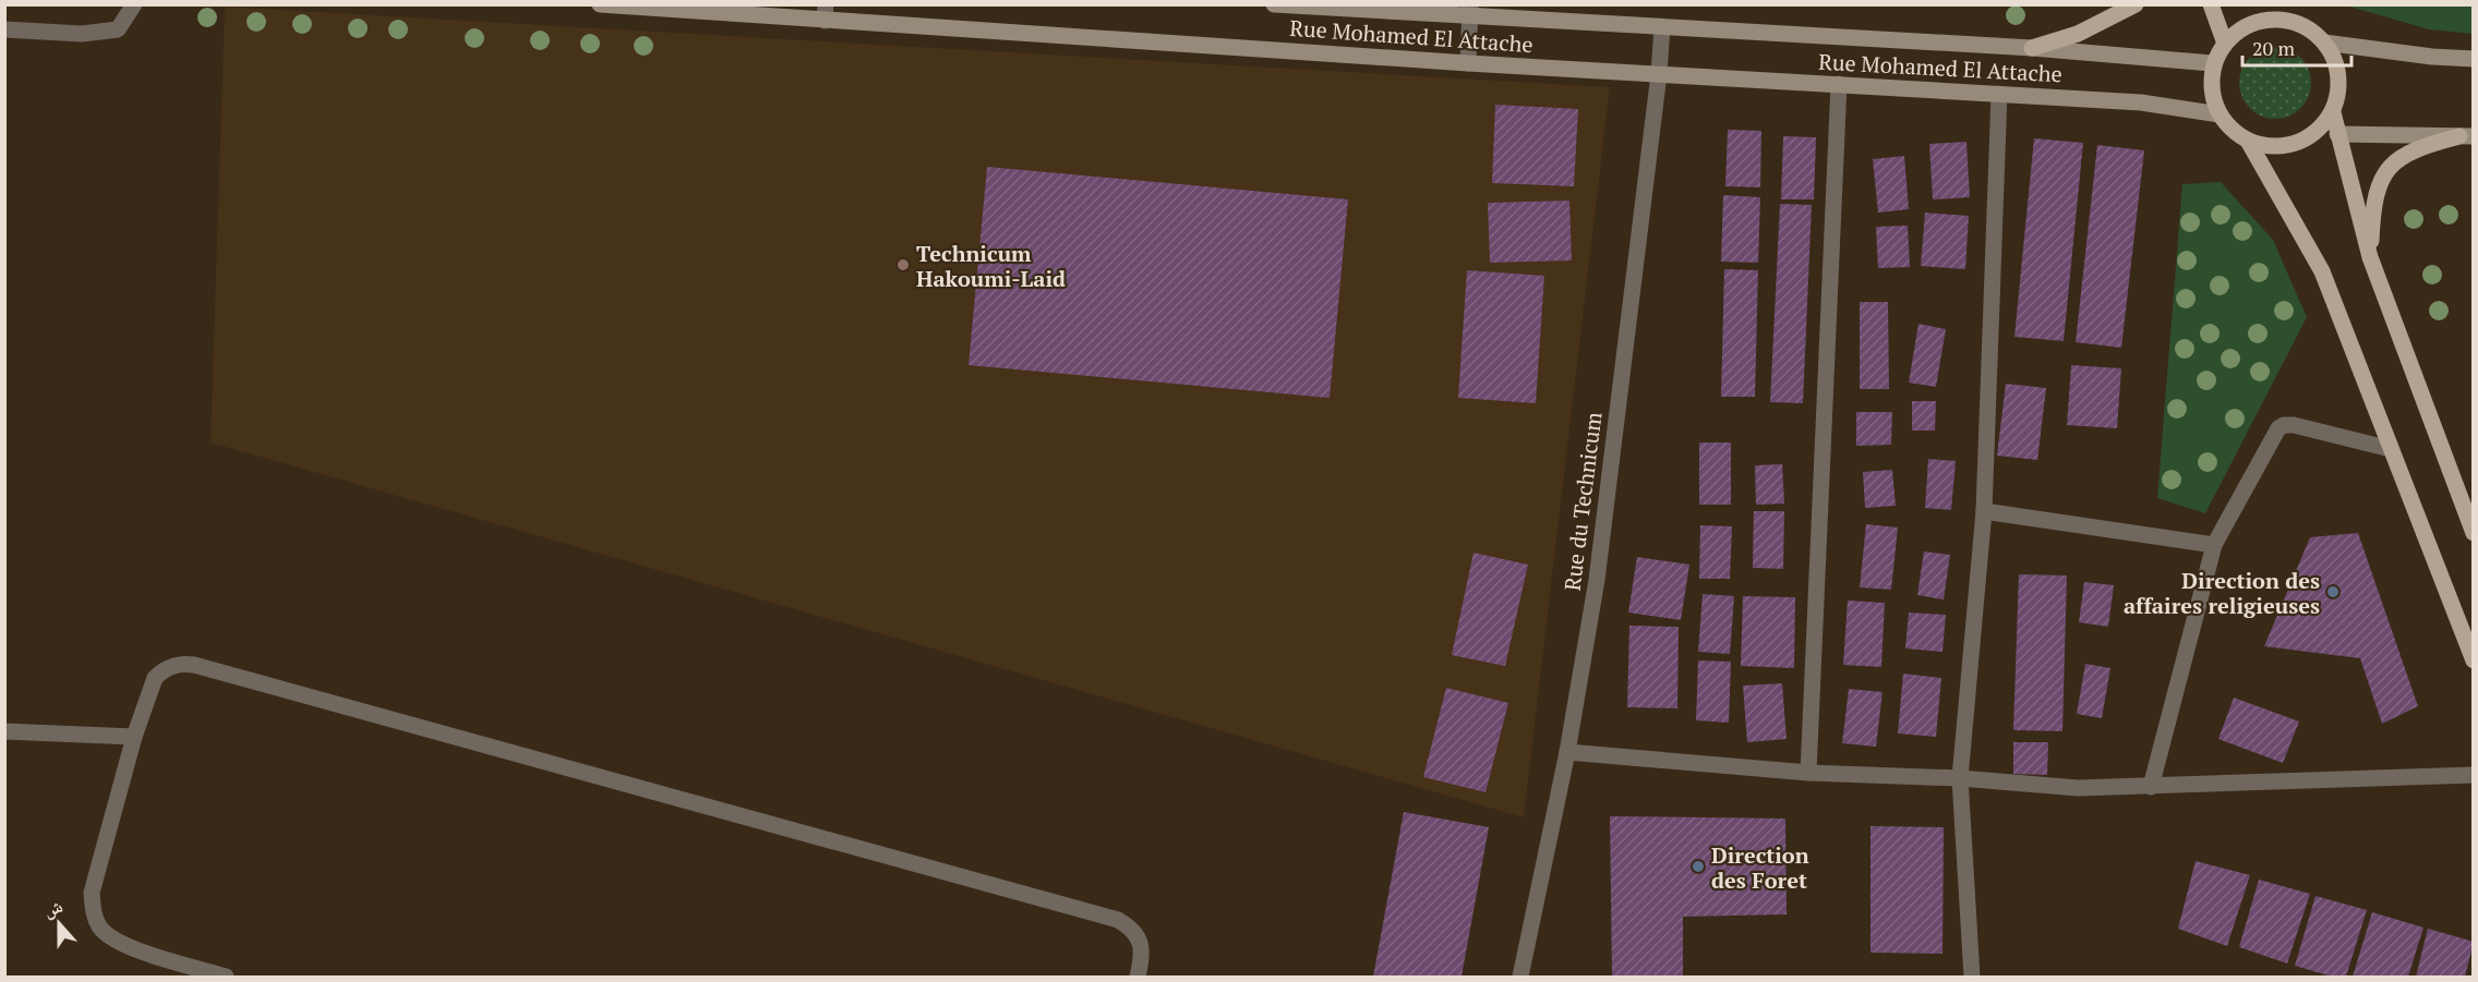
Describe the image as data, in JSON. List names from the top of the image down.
{
  "streets": {
    "street": ["Rue Mohamed El Attache", "Rue du Technicum"]
  },
  "crossings": [
    ["Rue Mohamed El Attache", "Rue du Technicum"]
  ],
  "places": ["Technicum Hakoumi-Laid", "Direction des affaires religieuses", "Direction des Foret"],
  "scale_bar": "20 m",
  "north": "top"
}
